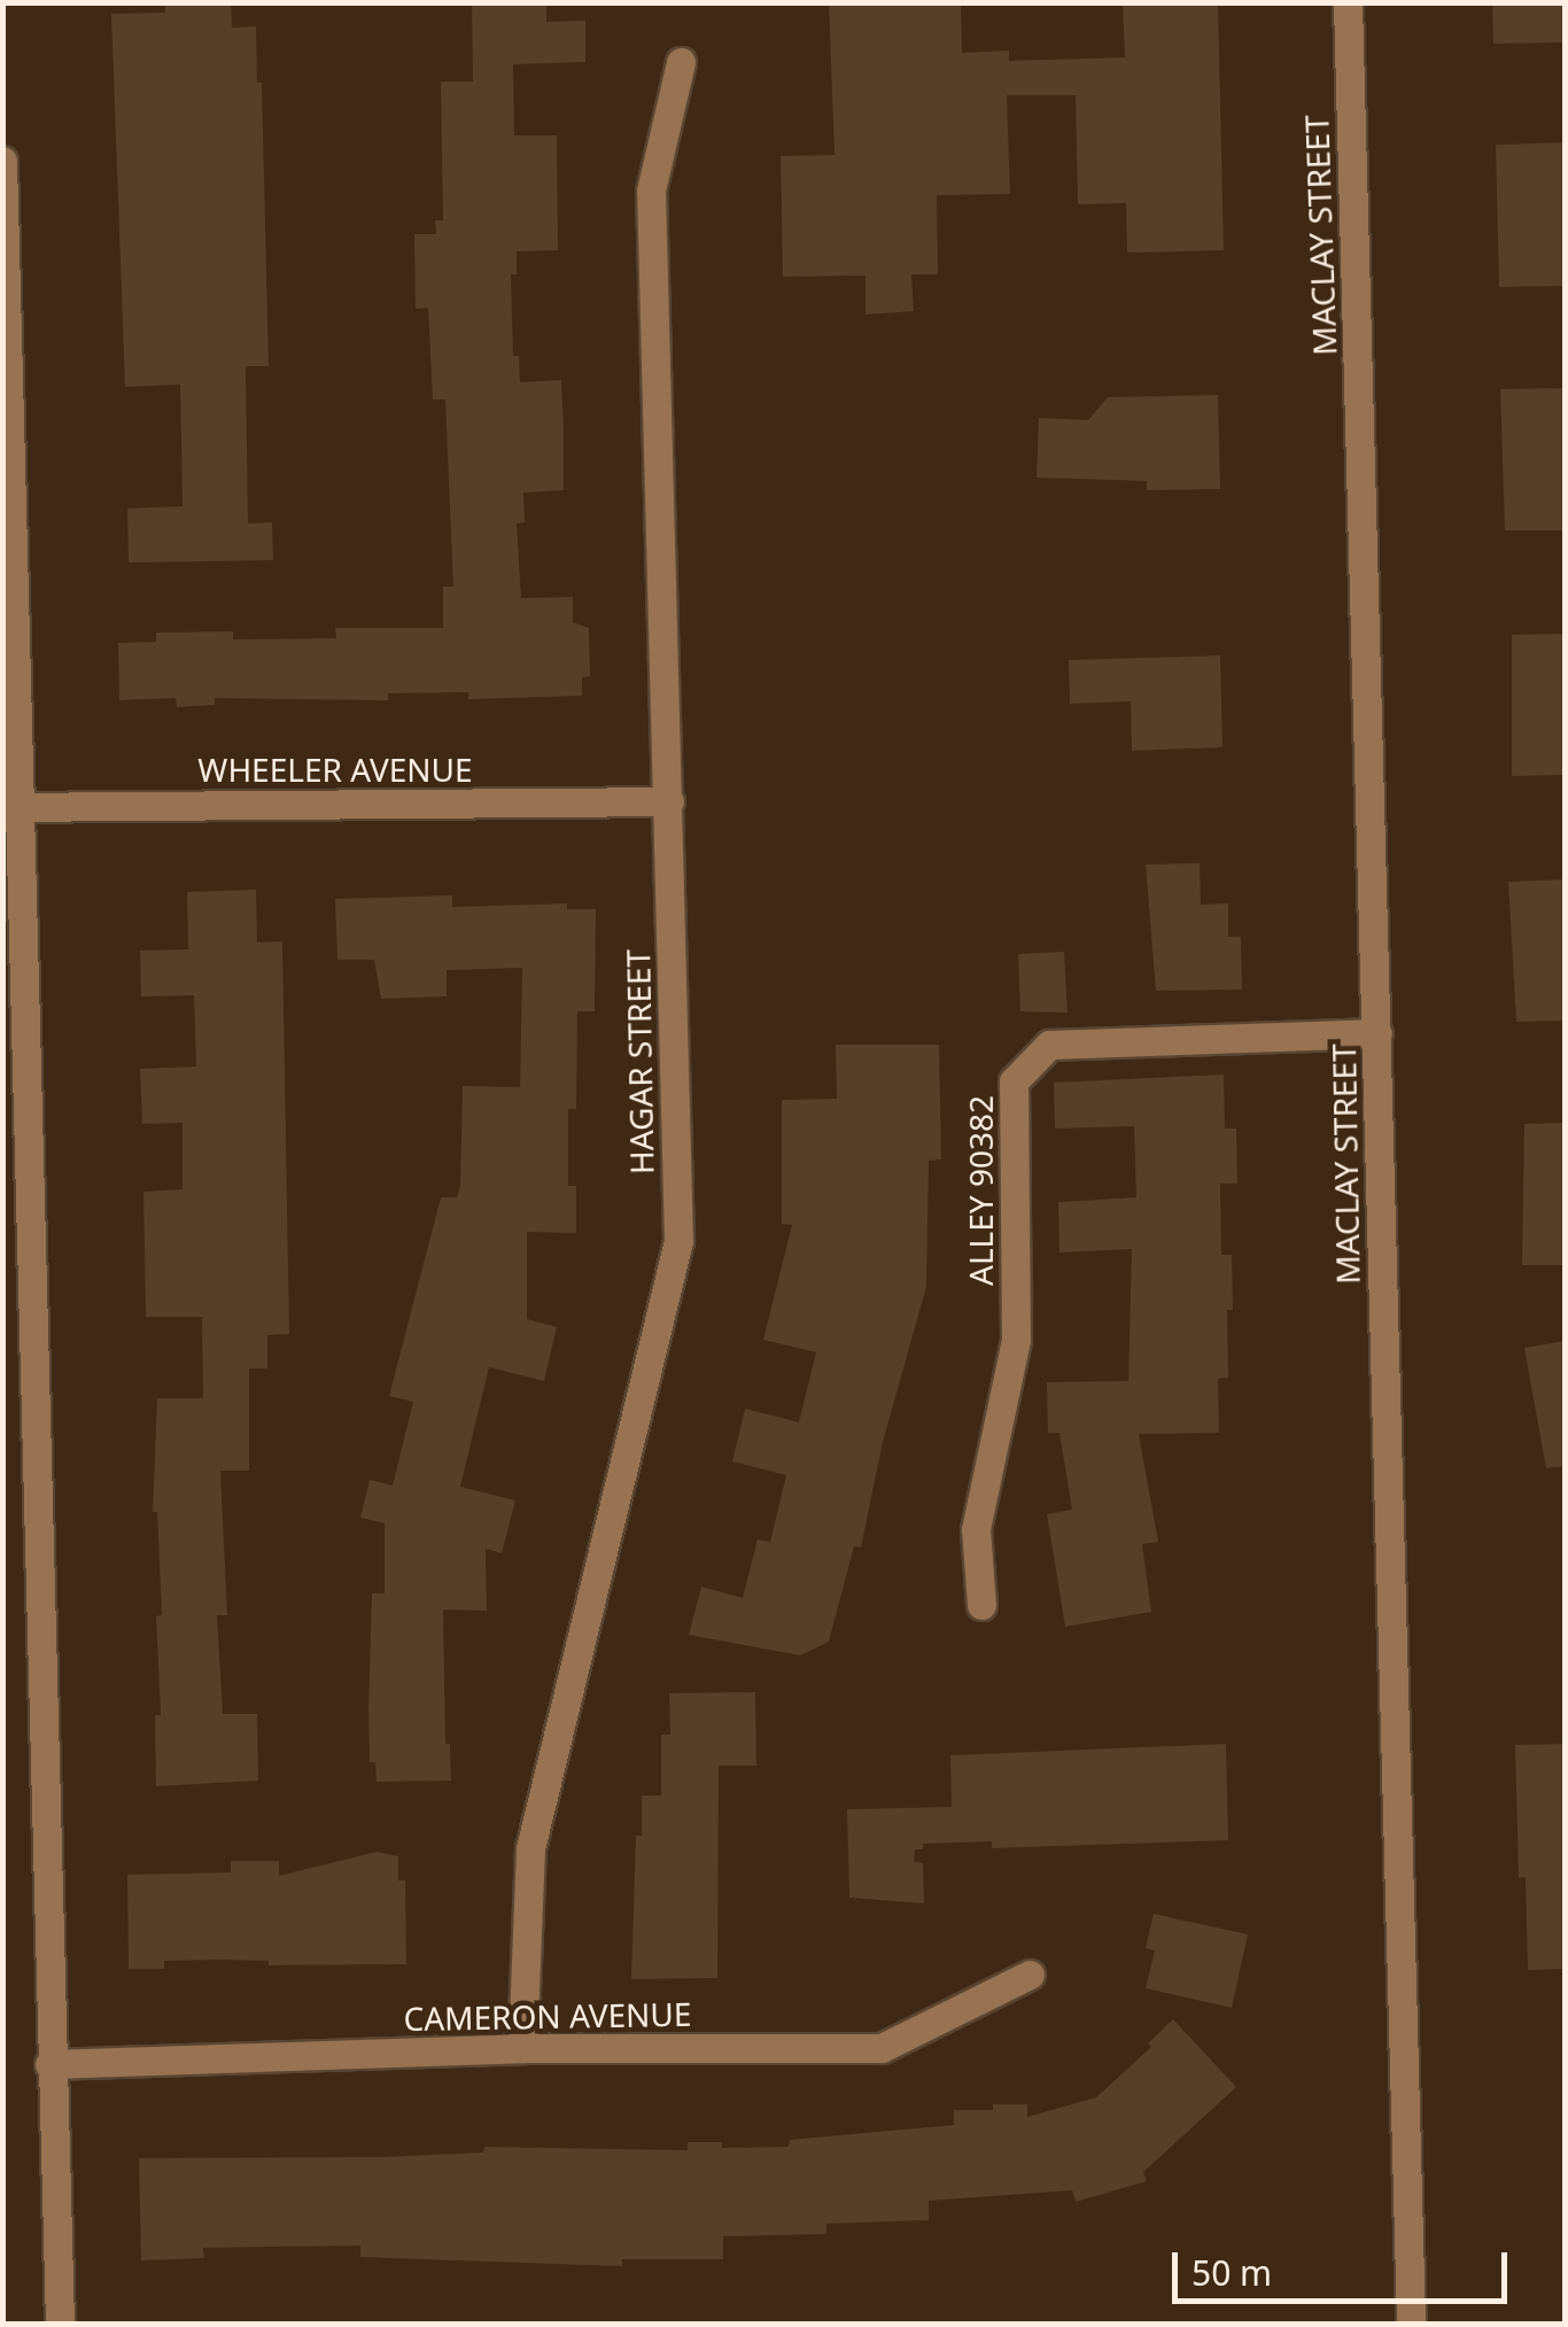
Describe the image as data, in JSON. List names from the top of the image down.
{
  "streets": {
    "street": [
      "MACLAY STREET",
      "WHEELER AVENUE",
      "HAGAR STREET",
      "ALLEY 90382",
      "CAMERON AVENUE"
    ]
  },
  "crossings": [
    ["MACLAY STREET", "ALLEY 90382"],
    ["WHEELER AVENUE", "HAGAR STREET"],
    ["HAGAR STREET", "CAMERON AVENUE"]
  ],
  "scale_bar": "50 m"
}
